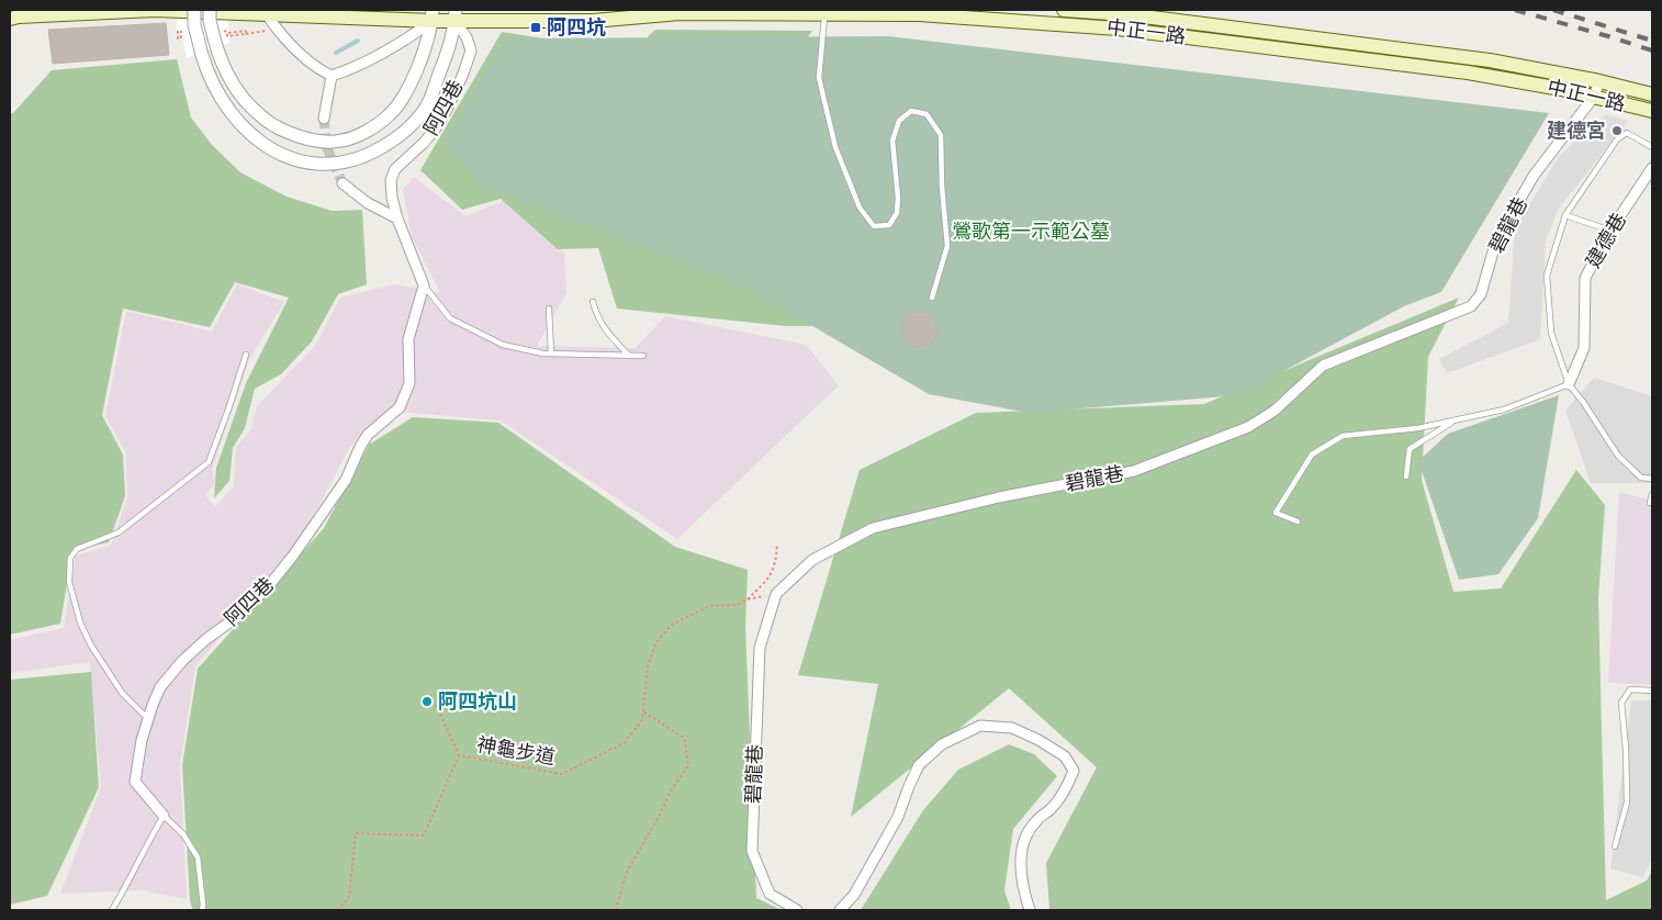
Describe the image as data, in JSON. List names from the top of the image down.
{
  "streets": {
    "main road": ["中正一路"],
    "street": ["阿四巷", "碧龍巷", "建德巷"],
    "path": ["神龜步道"]
  },
  "crossings": [
    ["中正一路", "阿四巷"],
    ["中正一路", "碧龍巷"],
    ["碧龍巷", "神龜步道"]
  ],
  "parks": ["鶯歌第一示範公墓"],
  "places": {
    "transit": ["阿四坑"],
    "other": ["建德宮", "阿四坑山"]
  }
}
